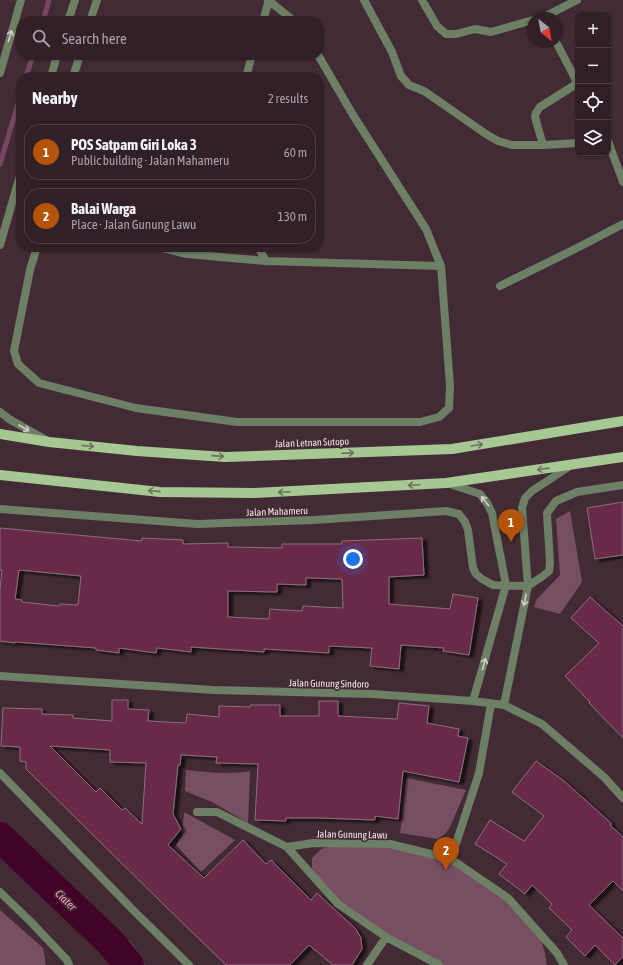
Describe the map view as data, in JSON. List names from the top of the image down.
{
  "streets": {
    "main road": ["Jalan Letnan Sutopo"],
    "street": ["Jalan Mahameru", "Jalan Gunung Sindoro", "Jalan Gunung Lawu"]
  },
  "water": ["Ciater"],
  "north": "bottom right",
  "page": {
    "map_buttons": ["+", "−"],
    "search": "Search here",
    "heading": ["Nearby", "2 results"],
    "list": [
      {
        "mark": "1",
        "name": "POS Satpam Giri Loka 3",
        "note": "Public building · Jalan Mahameru",
        "value": "60 m"
      },
      {
        "mark": "2",
        "name": "Balai Warga",
        "note": "Place · Jalan Gunung Lawu",
        "value": "130 m"
      }
    ],
    "pins": ["1", "2"]
  }
}
